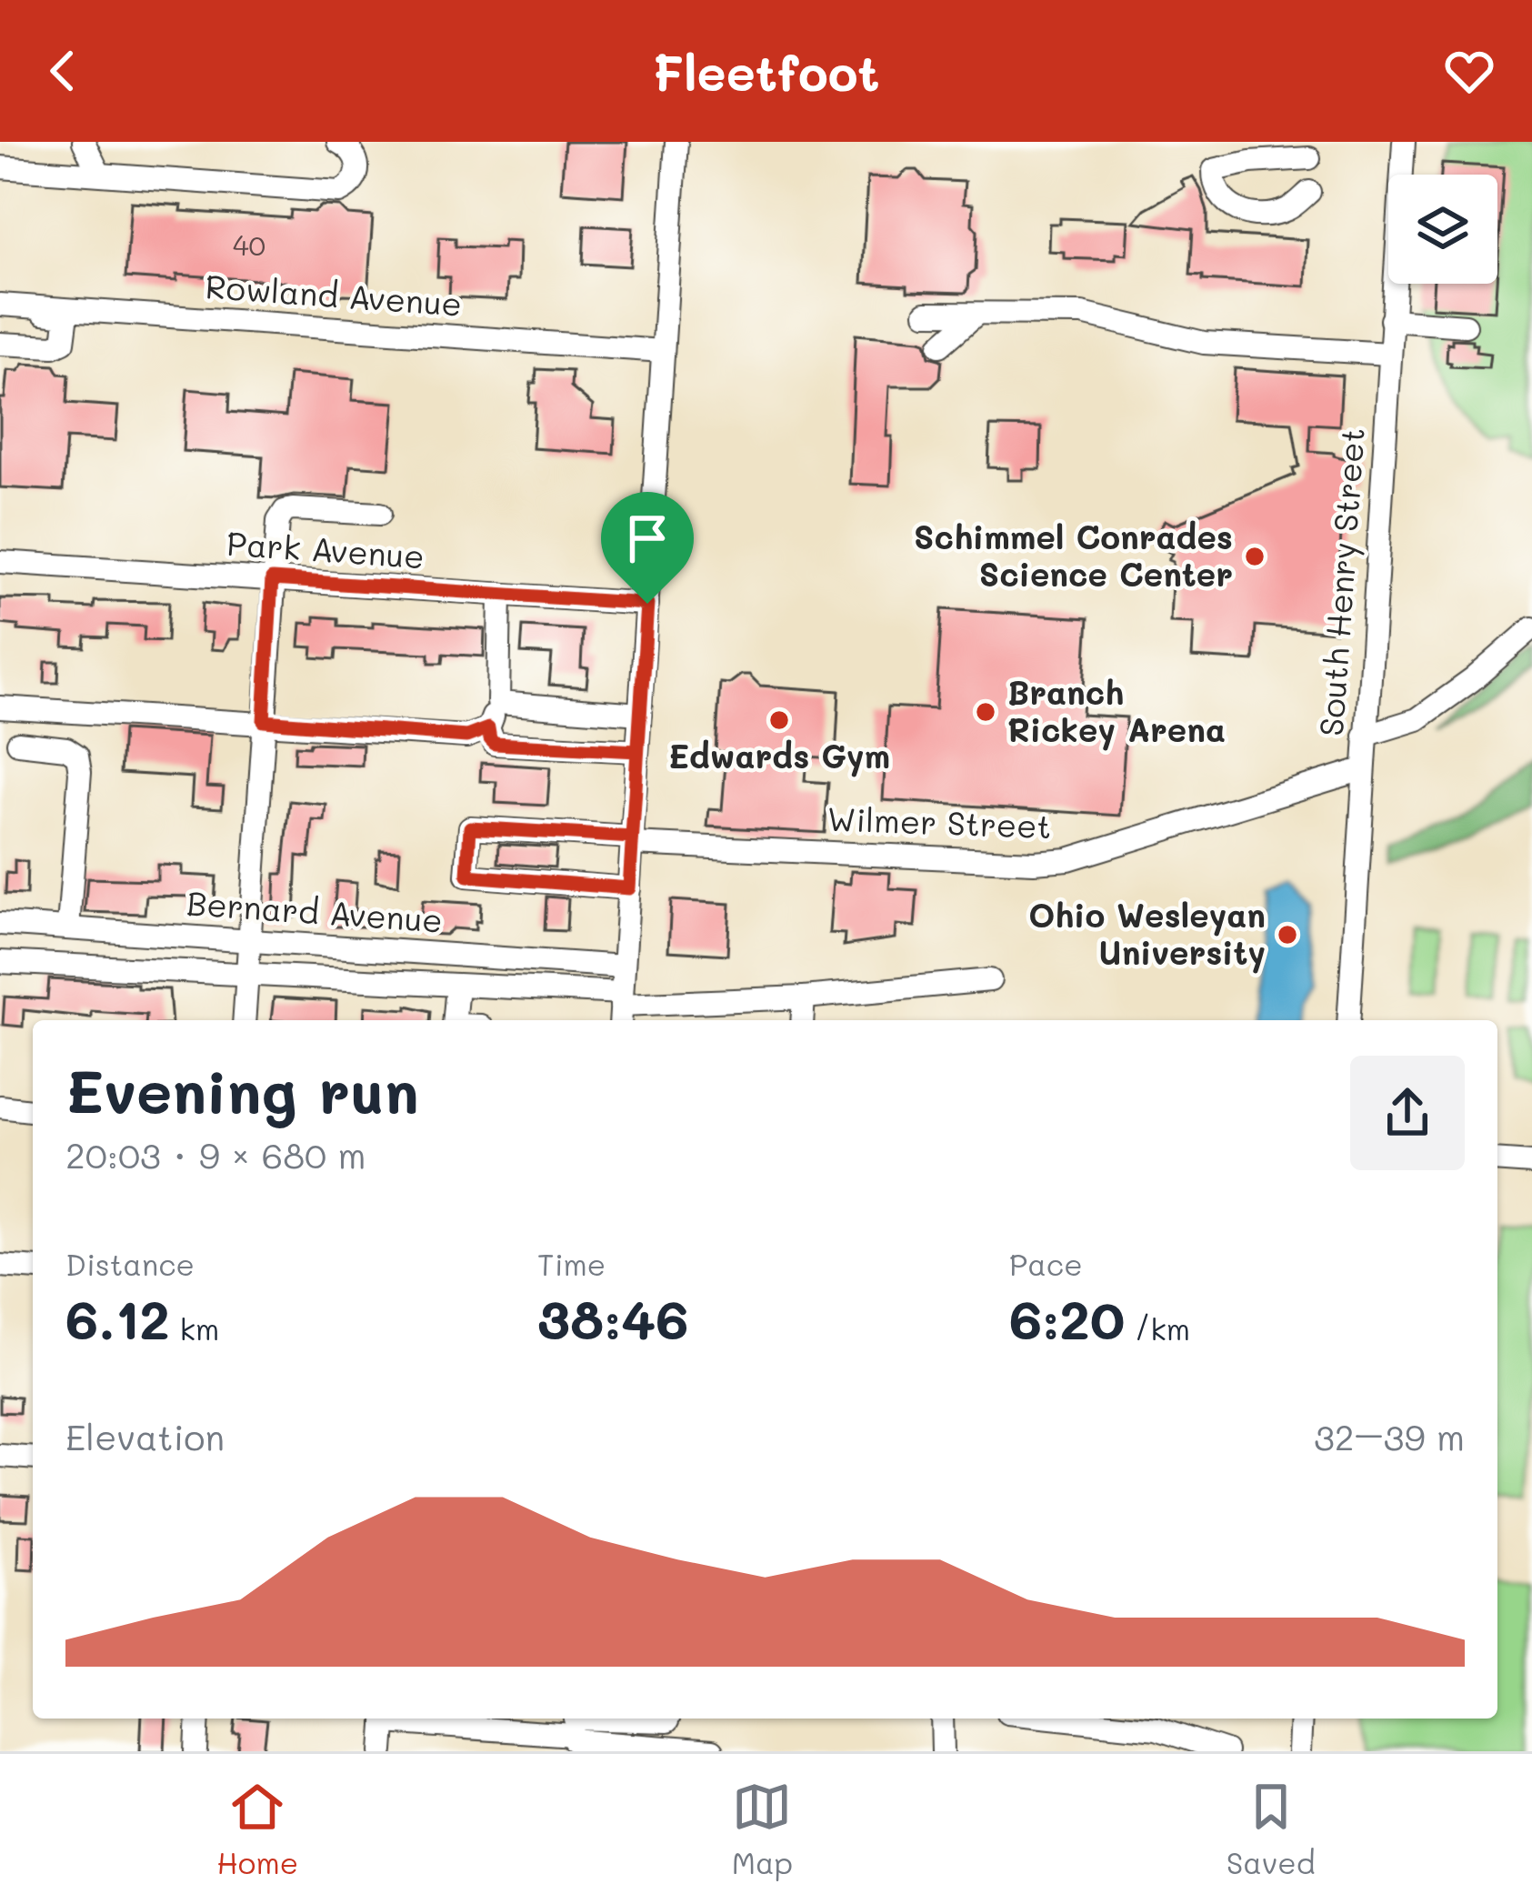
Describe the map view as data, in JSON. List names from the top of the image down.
{
  "streets": {
    "street": [
      "Rowland Avenue",
      "Park Avenue",
      "South Henry Street",
      "Wilmer Street",
      "Bernard Avenue"
    ]
  },
  "crossings": [
    ["South Henry Street", "Wilmer Street"]
  ],
  "places": [
    "Schimmel Conrades Science Center",
    "Branch Rickey Arena",
    "Edwards Gym",
    "Ohio Wesleyan University"
  ],
  "house_numbers": ["40"],
  "page": {
    "header": "Fleetfoot",
    "heading": ["Evening run", "20:03 · 9 × 680 m"],
    "stats": [
      ["Distance", "6.12 km"],
      ["Time", "38:46"],
      ["Pace", "6:20 /km"]
    ],
    "chart": ["Elevation", "32–39 m"],
    "tabs": ["Home", "Map", "Saved"]
  }
}
